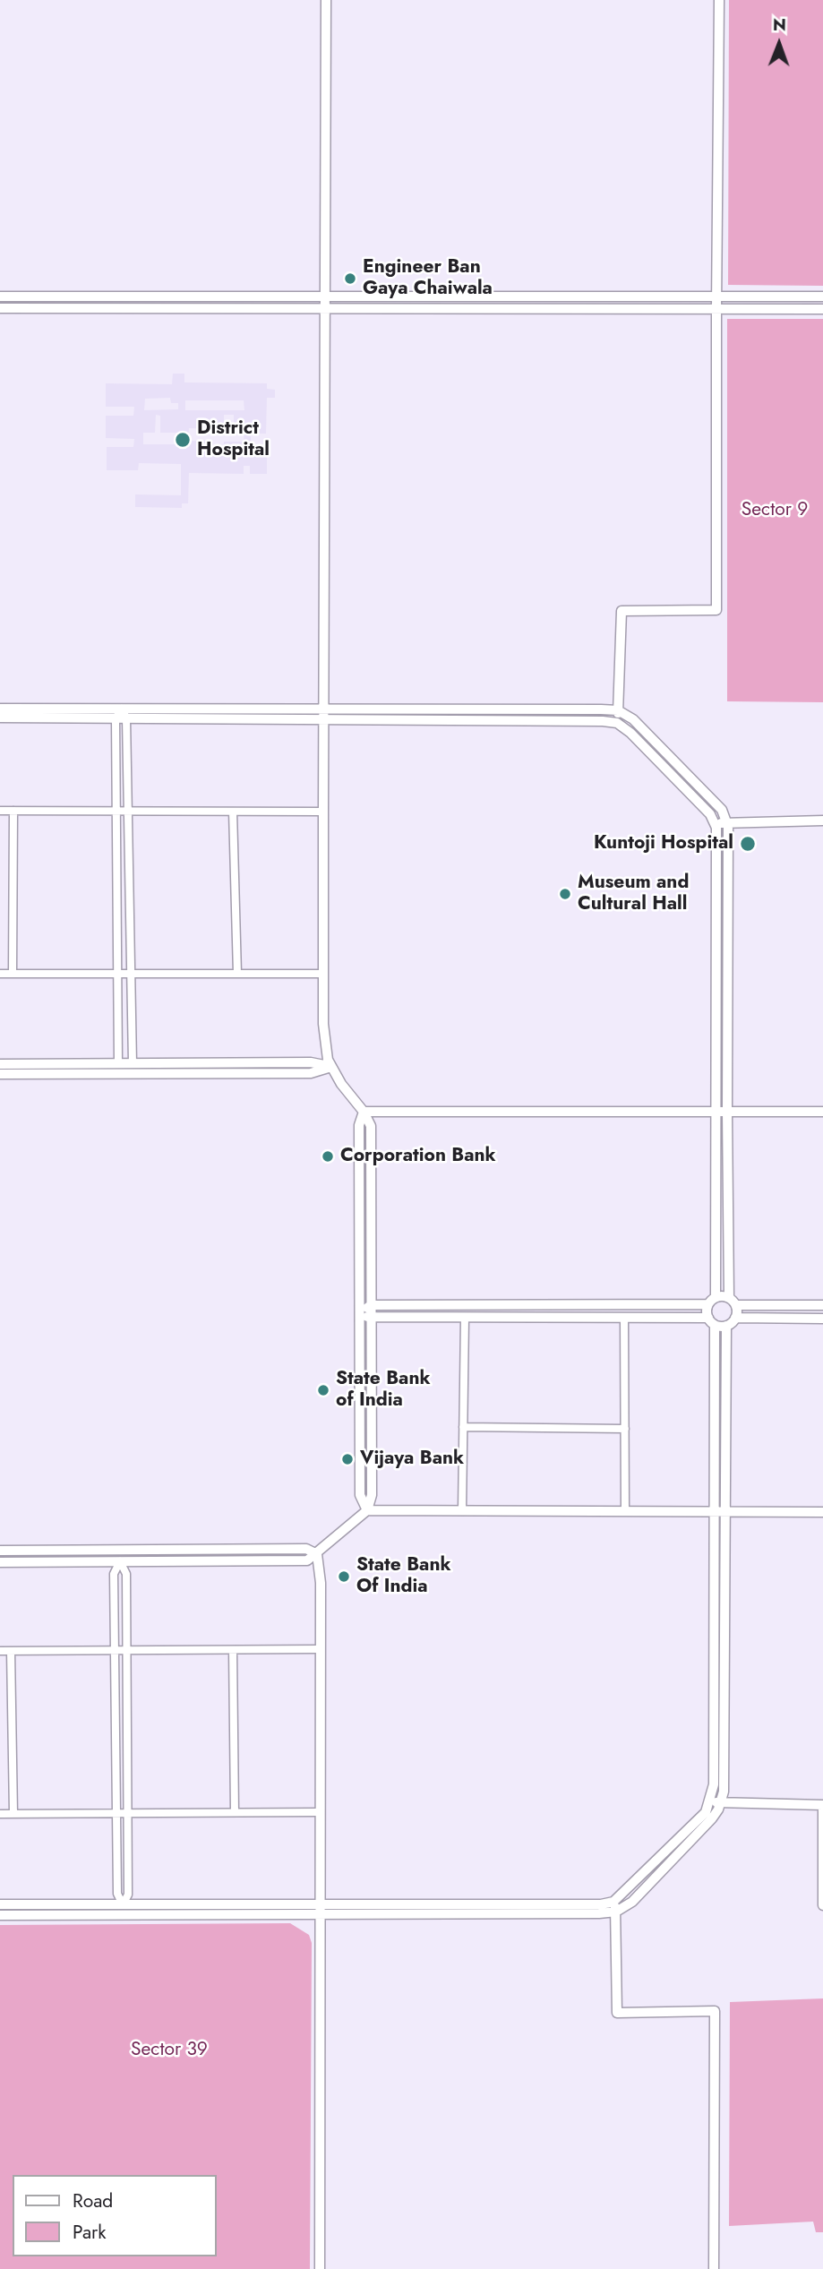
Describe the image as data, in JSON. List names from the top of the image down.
{
  "parks": ["Sector 9", "Sector 39"],
  "places": [
    "Engineer Ban Gaya Chaiwala",
    "District Hospital",
    "Kuntoji Hospital",
    "Museum and Cultural Hall",
    "Corporation Bank",
    "State Bank of India",
    "Vijaya Bank",
    "State Bank Of India"
  ],
  "legend": ["Road", "Park"],
  "north": "top"
}
